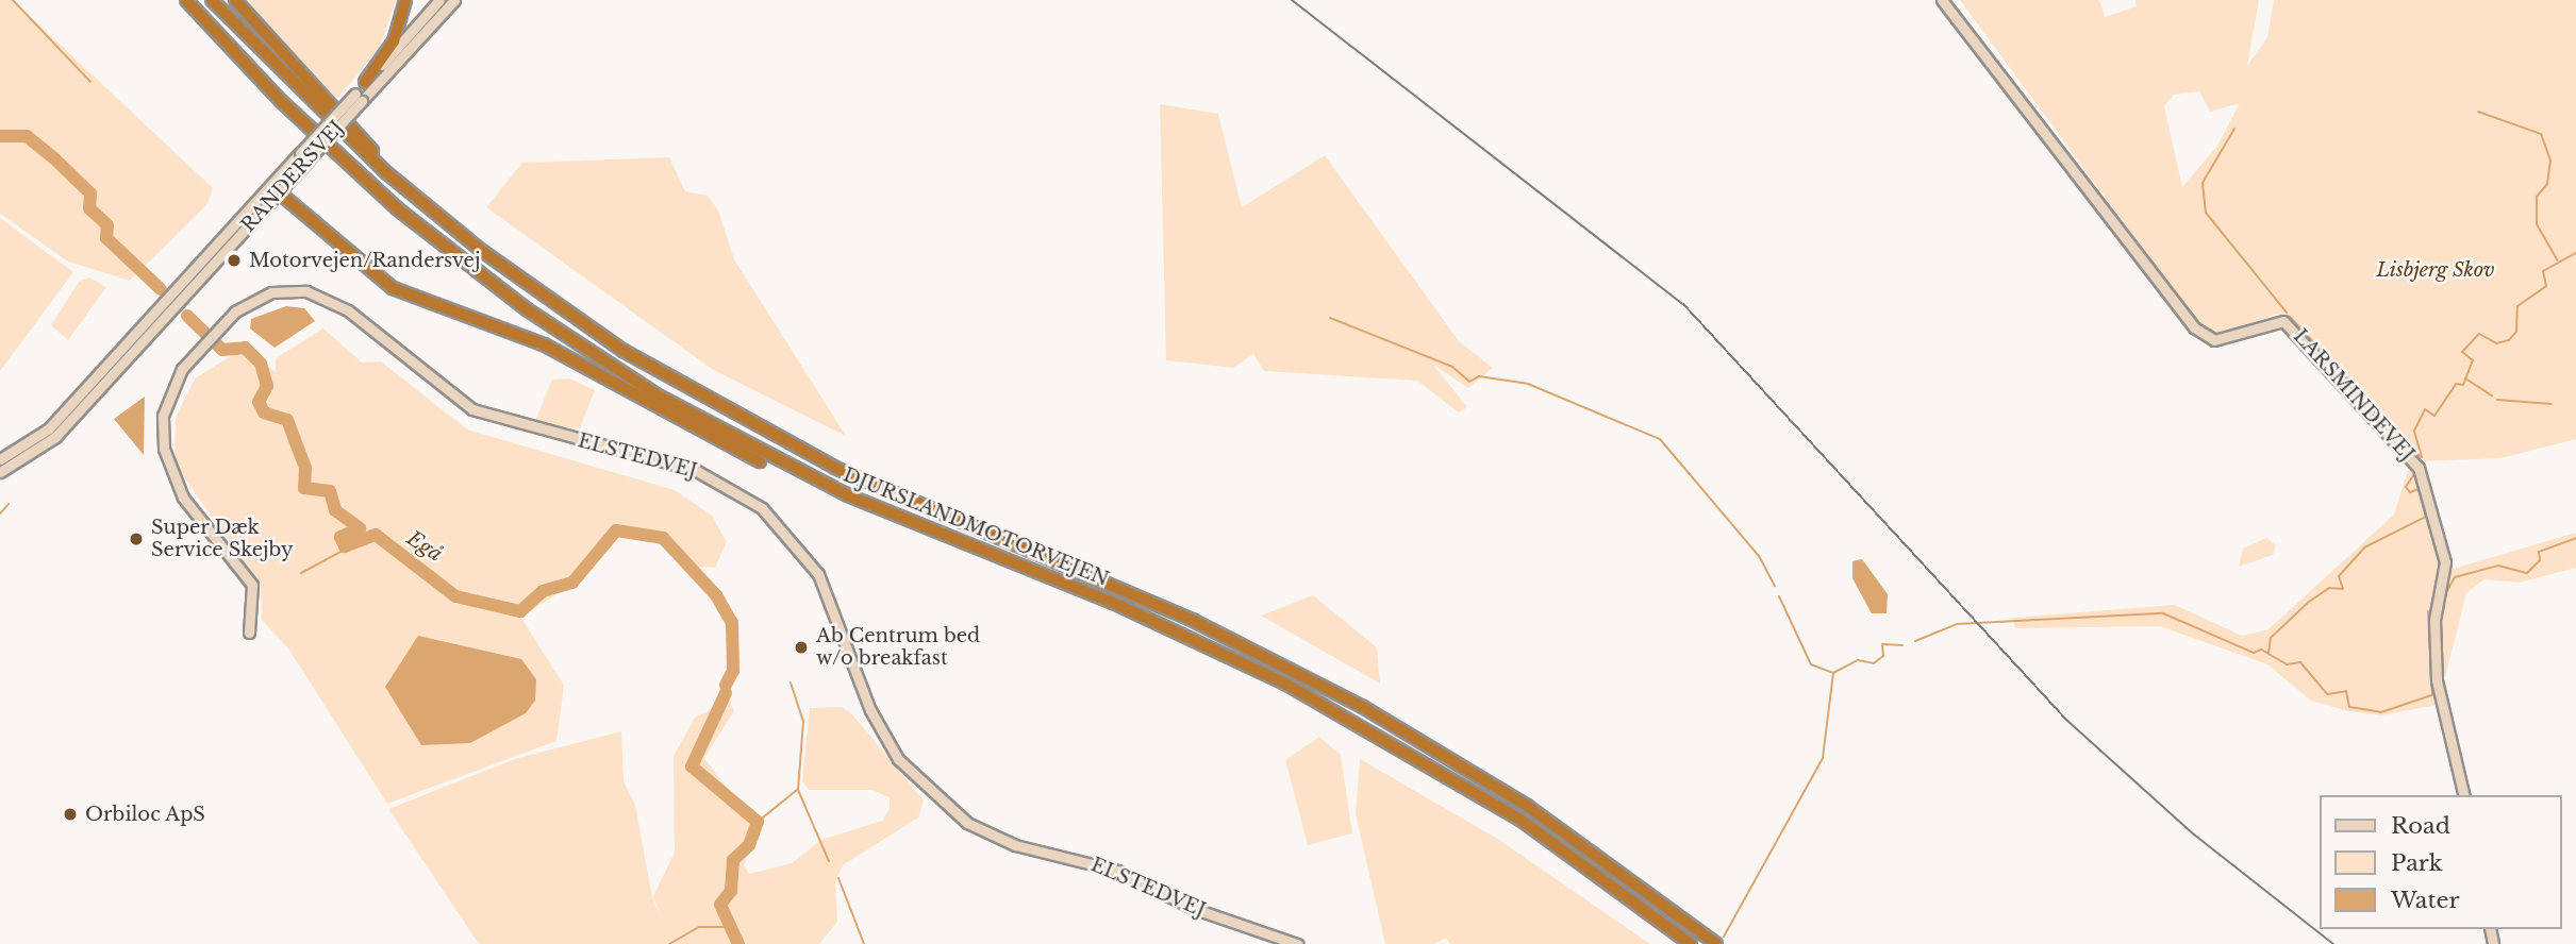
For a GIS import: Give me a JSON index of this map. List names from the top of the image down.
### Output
{
  "streets": {
    "highway": ["DJURSLANDMOTORVEJEN"],
    "street": ["RANDERSVEJ", "LARSMINDEVEJ", "ELSTEDVEJ"]
  },
  "water": ["Egå"],
  "parks": ["Lisbjerg Skov"],
  "places": [
    "Motorvejen/Randersvej",
    "Super Dæk Service Skejby",
    "Ab Centrum bed w/o breakfast",
    "Orbiloc ApS"
  ],
  "legend": ["Road", "Park", "Water"]
}
